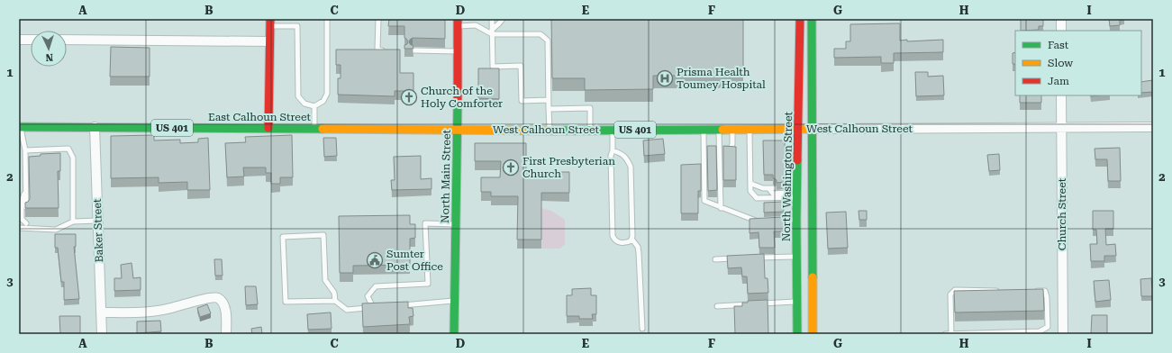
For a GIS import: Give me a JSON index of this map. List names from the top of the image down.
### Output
{
  "streets": {
    "main road": [
      "East Calhoun Street",
      "US 401",
      "West Calhoun Street",
      "North Main Street",
      "North Washington Street"
    ],
    "street": ["Church Street", "Baker Street"]
  },
  "crossings": [
    ["East Calhoun Street", "West Calhoun Street"],
    ["East Calhoun Street", "North Main Street"],
    ["East Calhoun Street", "Baker Street"],
    ["West Calhoun Street", "North Main Street"],
    ["West Calhoun Street", "North Washington Street"],
    ["West Calhoun Street", "Church Street"]
  ],
  "places": {
    "hospital": ["Prisma Health Toumey Hospital"],
    "church": ["Church of the Holy Comforter", "First Presbyterian Church"],
    "public building": ["Sumter Post Office"]
  },
  "legend": ["Fast", "Slow", "Jam"],
  "north": "bottom",
  "grid": {
    "columns": [
      "A",
      "B",
      "C",
      "D",
      "E",
      "F",
      "G",
      "H",
      "I"
    ],
    "rows": ["1", "2", "3"]
  }
}
